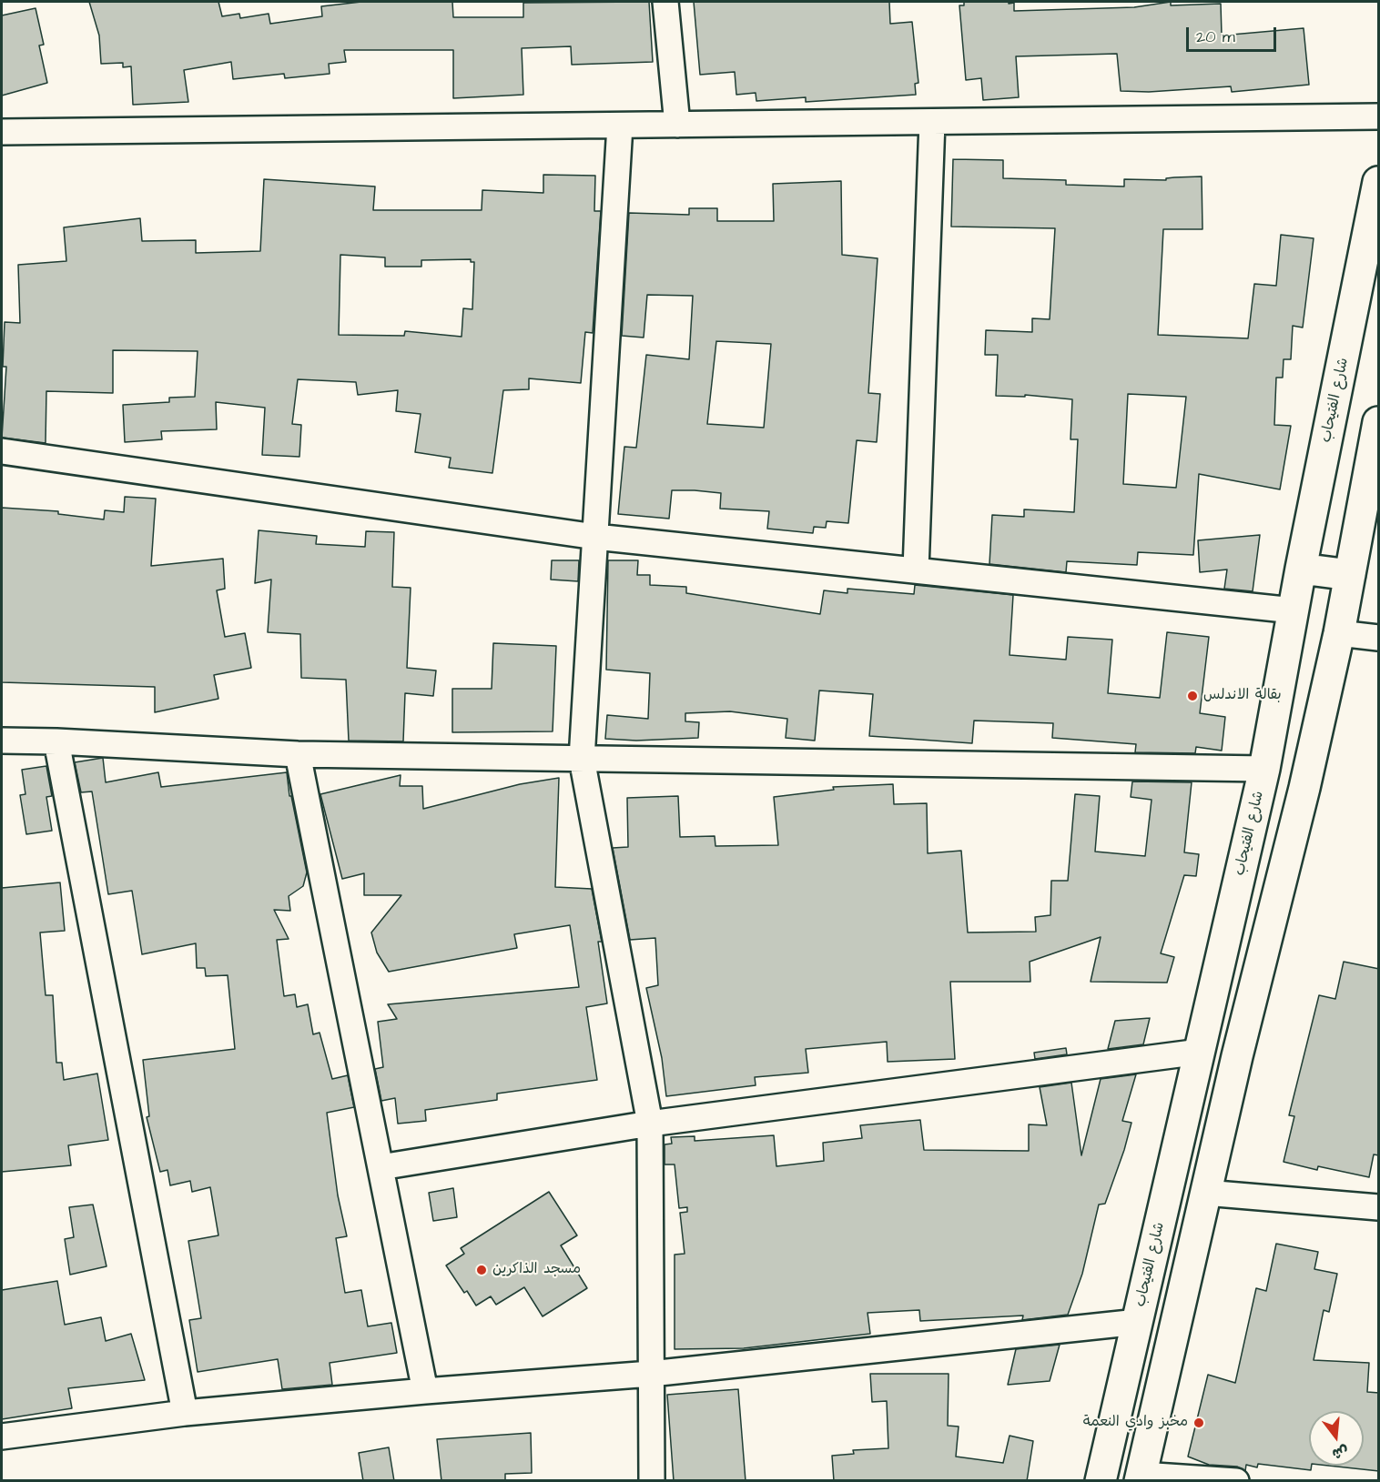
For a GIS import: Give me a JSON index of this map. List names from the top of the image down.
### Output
{
  "streets": {
    "main road": ["شارع الفتيحاب"]
  },
  "places": ["بقالة الاندلس", "مسجد الذاكرين", "مخبز وادي النعمة"],
  "scale_bar": "20 m",
  "north": "bottom"
}
